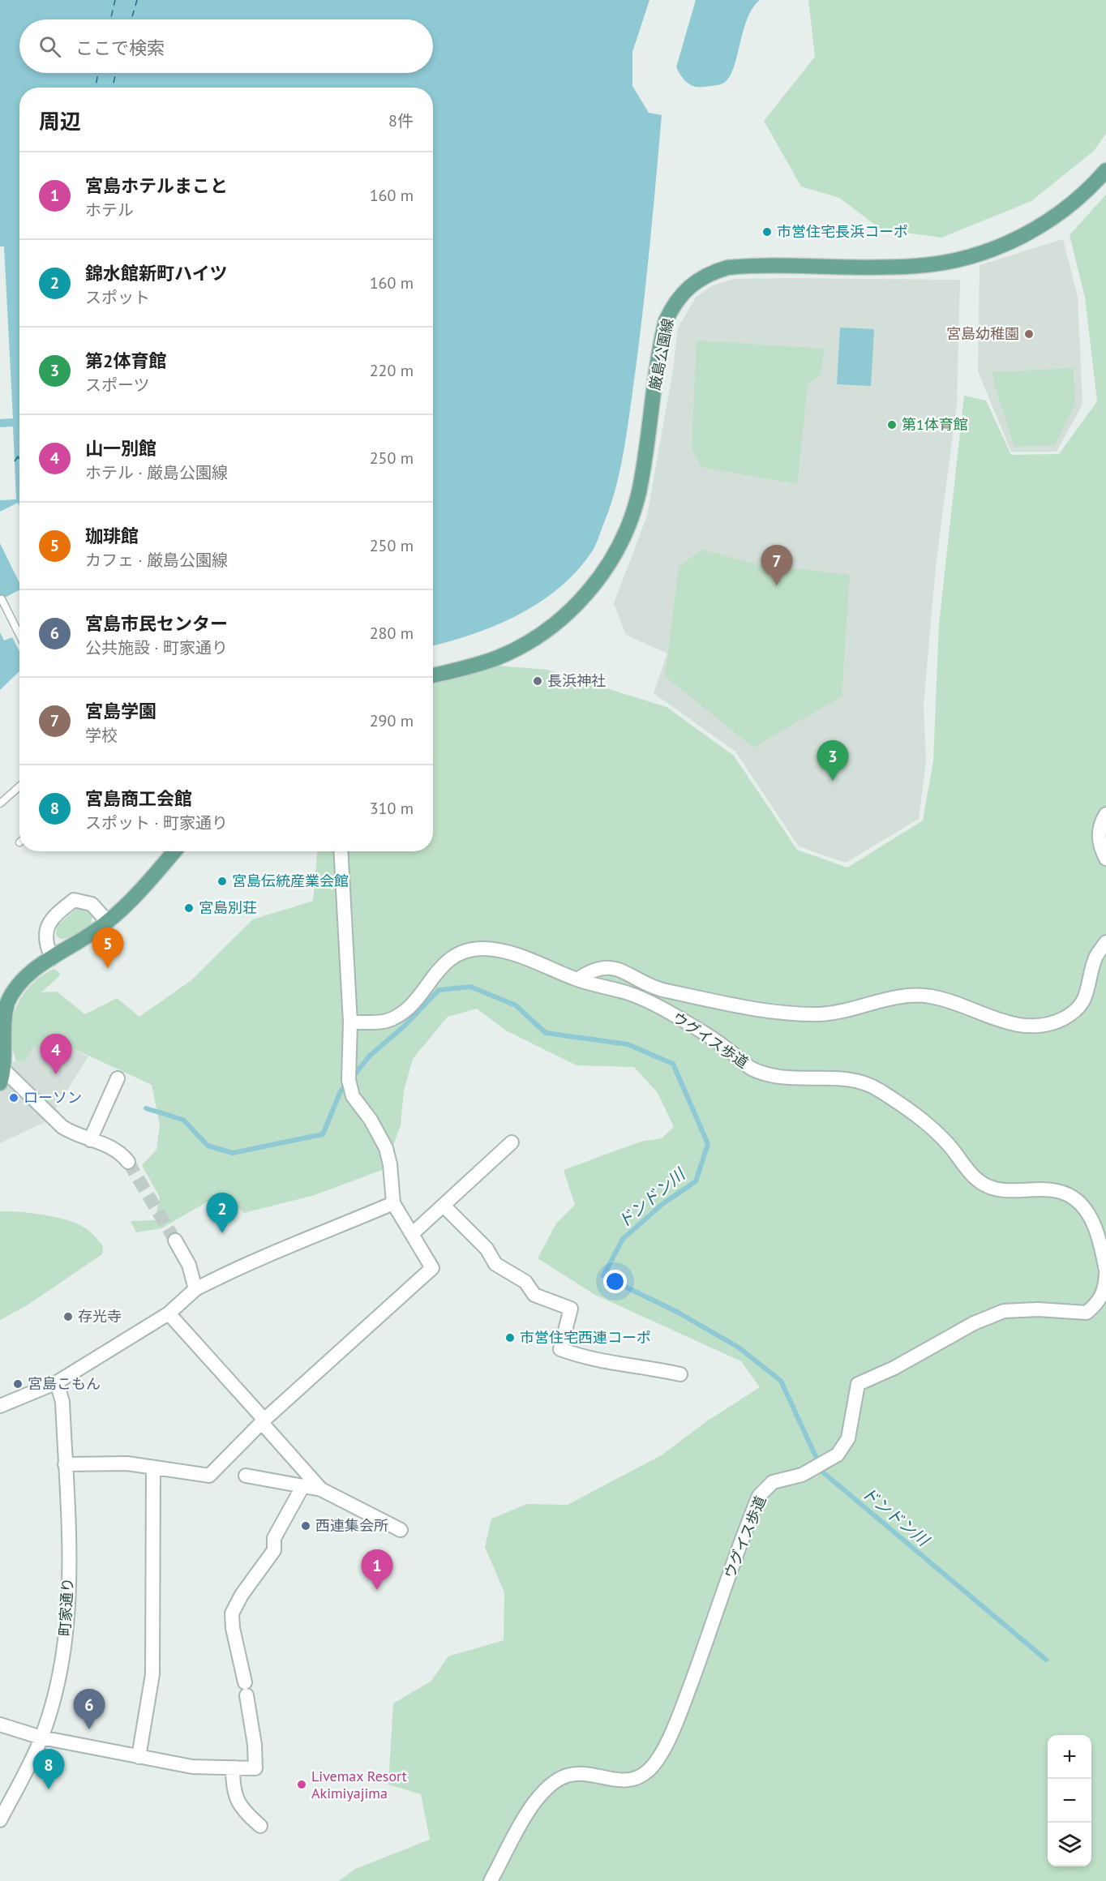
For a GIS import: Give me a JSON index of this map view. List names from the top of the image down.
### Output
{
  "streets": {
    "main road": ["厳島公園線"],
    "street": ["ウグイス歩道", "町家通り"]
  },
  "water": ["ドンドン川"],
  "places": [
    "市営住宅長浜コーポ",
    "宮島幼稚園",
    "第1体育館",
    "長浜神社",
    "宮島伝統産業会館",
    "宮島別荘",
    "ローソン",
    "存光寺",
    "市営住宅西連コーポ",
    "宮島こもん",
    "西連集会所",
    "Livemax Resort Akimiyajima"
  ],
  "page": {
    "search": "ここで検索",
    "heading": ["周辺", "8件"],
    "list": [
      {
        "mark": "1",
        "name": "宮島ホテルまこと",
        "note": "ホテル",
        "value": "160 m"
      },
      {
        "mark": "2",
        "name": "錦水館新町ハイツ",
        "note": "スポット",
        "value": "160 m"
      },
      {
        "mark": "3",
        "name": "第2体育館",
        "note": "スポーツ",
        "value": "220 m"
      },
      {
        "mark": "4",
        "name": "山一別館",
        "note": "ホテル · 厳島公園線",
        "value": "250 m"
      },
      {
        "mark": "5",
        "name": "珈琲館",
        "note": "カフェ · 厳島公園線",
        "value": "250 m"
      },
      {
        "mark": "6",
        "name": "宮島市民センター",
        "note": "公共施設 · 町家通り",
        "value": "280 m"
      },
      {
        "mark": "7",
        "name": "宮島学園",
        "note": "学校",
        "value": "290 m"
      },
      {
        "mark": "8",
        "name": "宮島商工会館",
        "note": "スポット · 町家通り",
        "value": "310 m"
      }
    ],
    "pins": [
      "7",
      "3",
      "5",
      "4",
      "2",
      "1",
      "6",
      "8"
    ],
    "map_buttons": ["+", "−"]
  }
}
